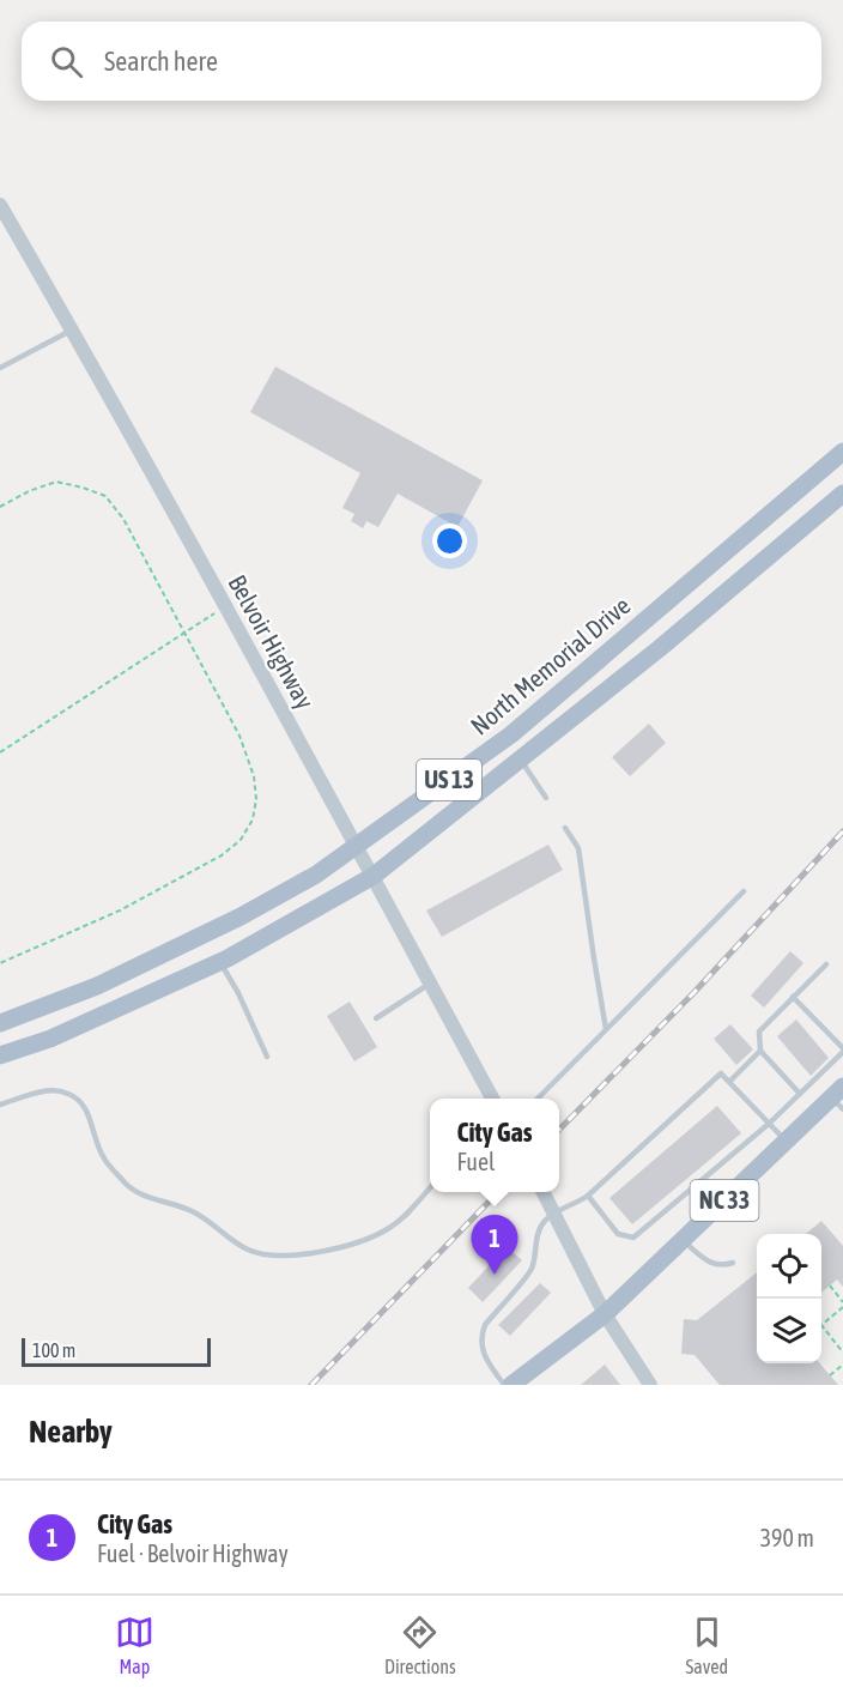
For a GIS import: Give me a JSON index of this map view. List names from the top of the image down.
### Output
{
  "streets": {
    "main road": ["North Memorial Drive", "US 13", "NC 33"],
    "street": ["Belvoir Highway"]
  },
  "crossings": [
    ["Belvoir Highway", "North Memorial Drive"]
  ],
  "scale_bar": "100 m",
  "page": {
    "search": "Search here",
    "popup": ["City Gas", "Fuel"],
    "pins": "1",
    "scale": "100 m",
    "heading": "Nearby",
    "list": [
      {
        "mark": "1",
        "name": "City Gas",
        "note": "Fuel · Belvoir Highway",
        "value": "390 m"
      }
    ],
    "nav": ["Map", "Directions", "Saved"]
  }
}
